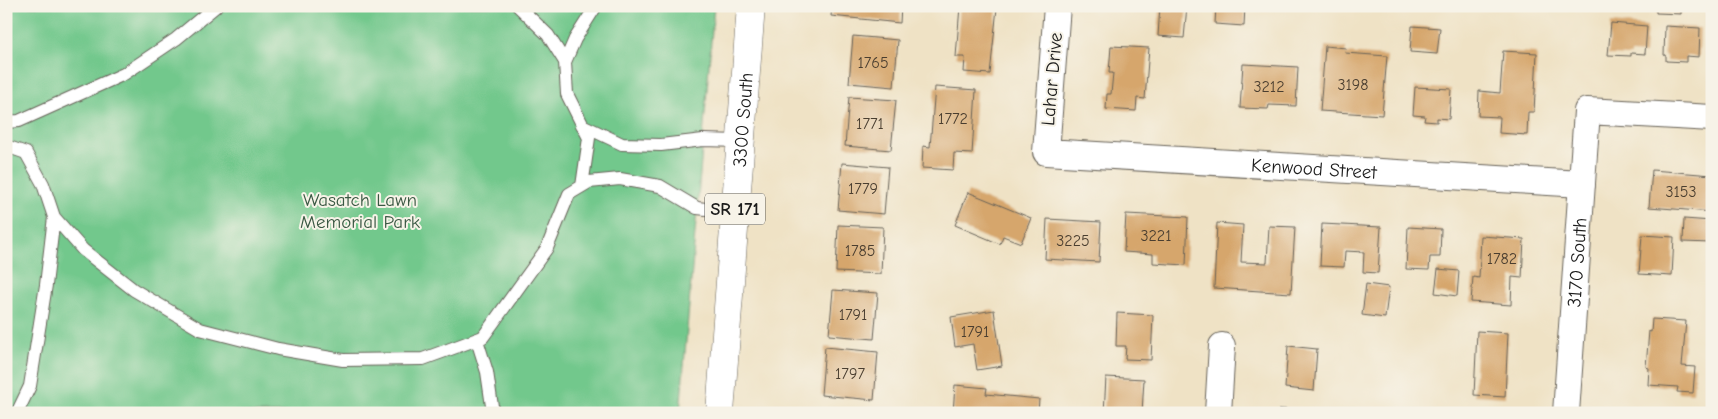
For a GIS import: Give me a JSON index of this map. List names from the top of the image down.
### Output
{
  "streets": {
    "main road": ["3300 South", "SR 171"],
    "street": ["Lahar Drive", "Kenwood Street", "3170 South"]
  },
  "crossings": [
    ["Lahar Drive", "Kenwood Street"],
    ["Kenwood Street", "3170 South"]
  ],
  "parks": ["Wasatch Lawn Memorial Park"],
  "house_numbers": [
    "1765",
    "3198",
    "3212",
    "1772",
    "1771",
    "1779",
    "3153",
    "3221",
    "3225",
    "1785",
    "1782",
    "1791",
    "1791",
    "1797"
  ]
}
